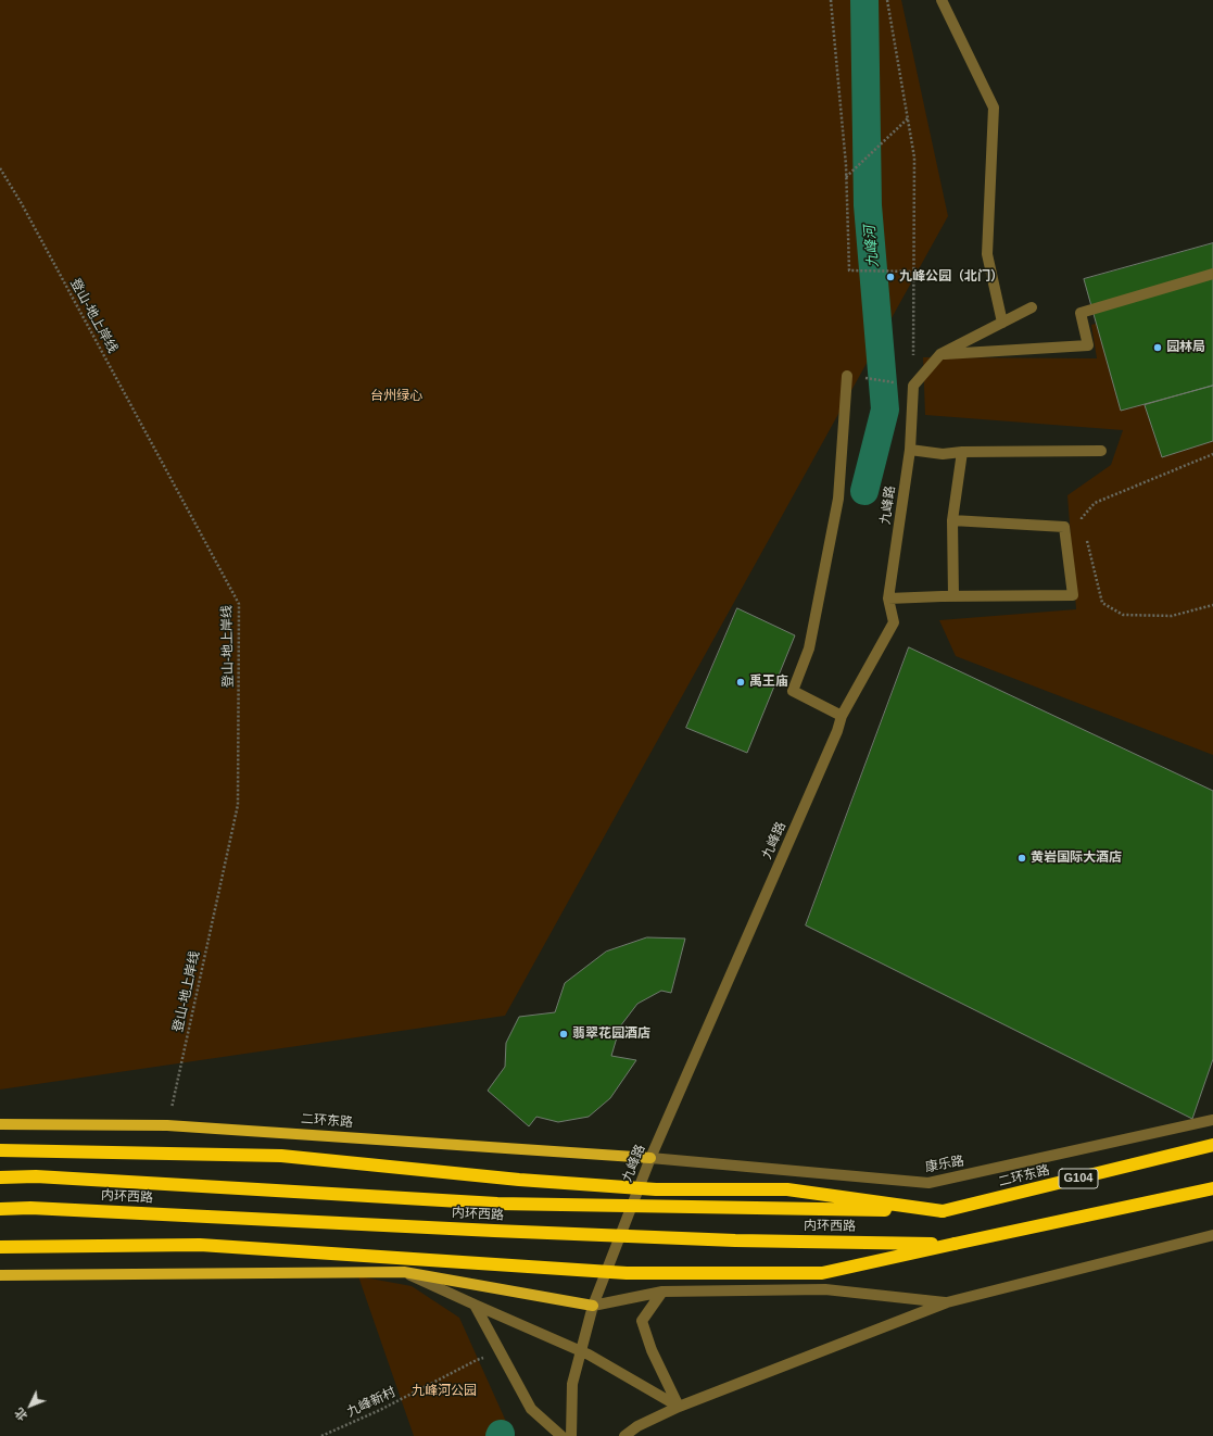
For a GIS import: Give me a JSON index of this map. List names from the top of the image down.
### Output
{
  "streets": {
    "highway": ["二环东路", "G104", "内环西路"],
    "street": ["九峰路", "康乐路"],
    "path": ["登山-地上岸线", "九峰新村"]
  },
  "crossings": [
    ["登山-地上岸线", "二环东路"],
    ["九峰路", "二环东路"],
    ["九峰路", "康乐路"],
    ["二环东路", "康乐路"],
    ["二环东路", "内环西路"]
  ],
  "water": ["九峰河"],
  "parks": ["台州绿心", "九峰河公园"],
  "places": [
    "九峰公园（北门）",
    "园林局",
    "禹王庙",
    "黄岩国际大酒店",
    "翡翠花园酒店"
  ],
  "north": "bottom left"
}
